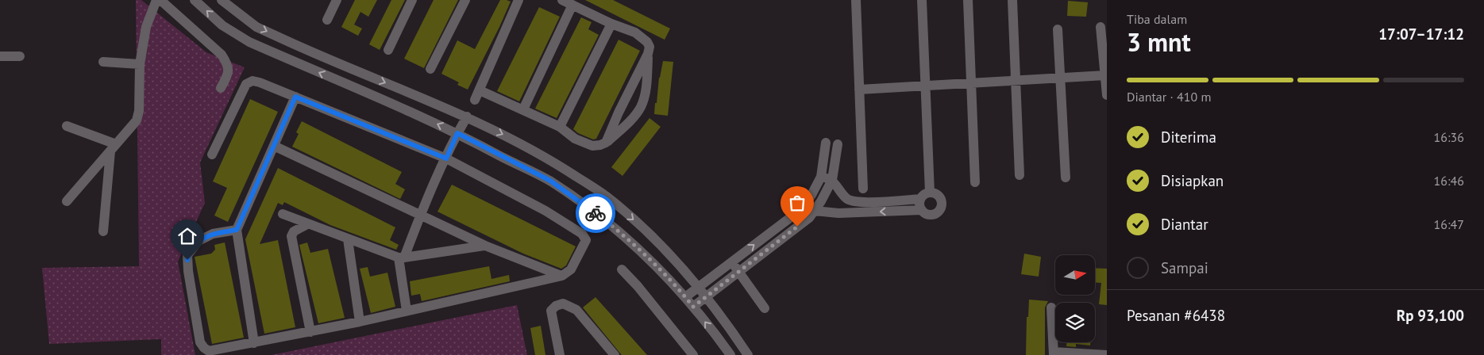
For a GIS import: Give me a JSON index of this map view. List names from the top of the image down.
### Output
{
  "north": "right",
  "page": {
    "heading": ["3 mnt", "Tiba dalam", "17:07–17:12"],
    "panel": ["Pesanan #6438", "Rp 93,100"],
    "bar": "Diantar · 410 m",
    "list": [
      ["Diterima", "16:36"],
      ["Disiapkan", "16:46"],
      ["Diantar", "16:47"],
      "Sampai"
    ]
  }
}
